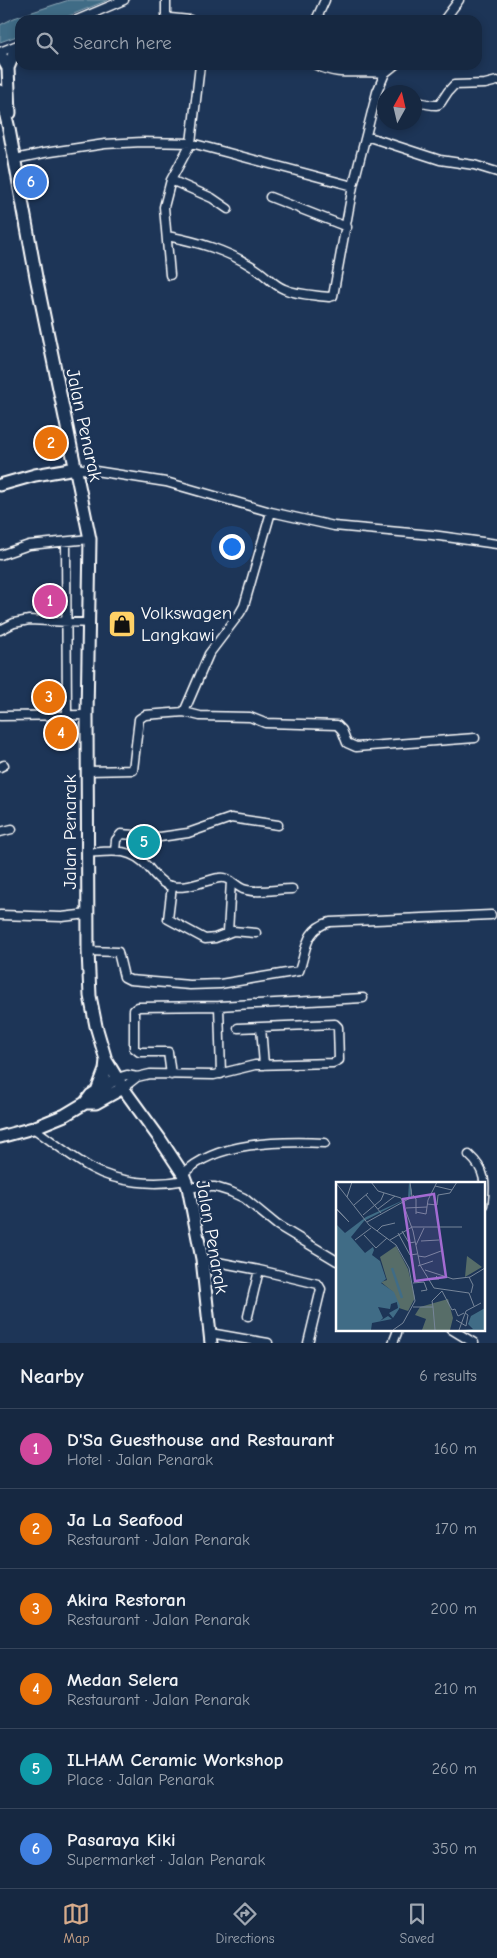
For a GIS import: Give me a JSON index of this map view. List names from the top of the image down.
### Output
{
  "streets": {
    "main road": ["Jalan Penarak"]
  },
  "places": {
    "shop": ["Volkswagen Langkawi"]
  },
  "north": "top",
  "page": {
    "search": "Search here",
    "pins": [
      "6",
      "2",
      "1",
      "3",
      "4",
      "5"
    ],
    "heading": ["Nearby", "6 results"],
    "list": [
      {
        "mark": "1",
        "name": "D'Sa Guesthouse and Restaurant",
        "note": "Hotel · Jalan Penarak",
        "value": "160 m"
      },
      {
        "mark": "2",
        "name": "Ja La Seafood",
        "note": "Restaurant · Jalan Penarak",
        "value": "170 m"
      },
      {
        "mark": "3",
        "name": "Akira Restoran",
        "note": "Restaurant · Jalan Penarak",
        "value": "200 m"
      },
      {
        "mark": "4",
        "name": "Medan Selera",
        "note": "Restaurant · Jalan Penarak",
        "value": "210 m"
      },
      {
        "mark": "5",
        "name": "ILHAM Ceramic Workshop",
        "note": "Place · Jalan Penarak",
        "value": "260 m"
      },
      {
        "mark": "6",
        "name": "Pasaraya Kiki",
        "note": "Supermarket · Jalan Penarak",
        "value": "350 m"
      }
    ],
    "nav": ["Map", "Directions", "Saved"]
  }
}
